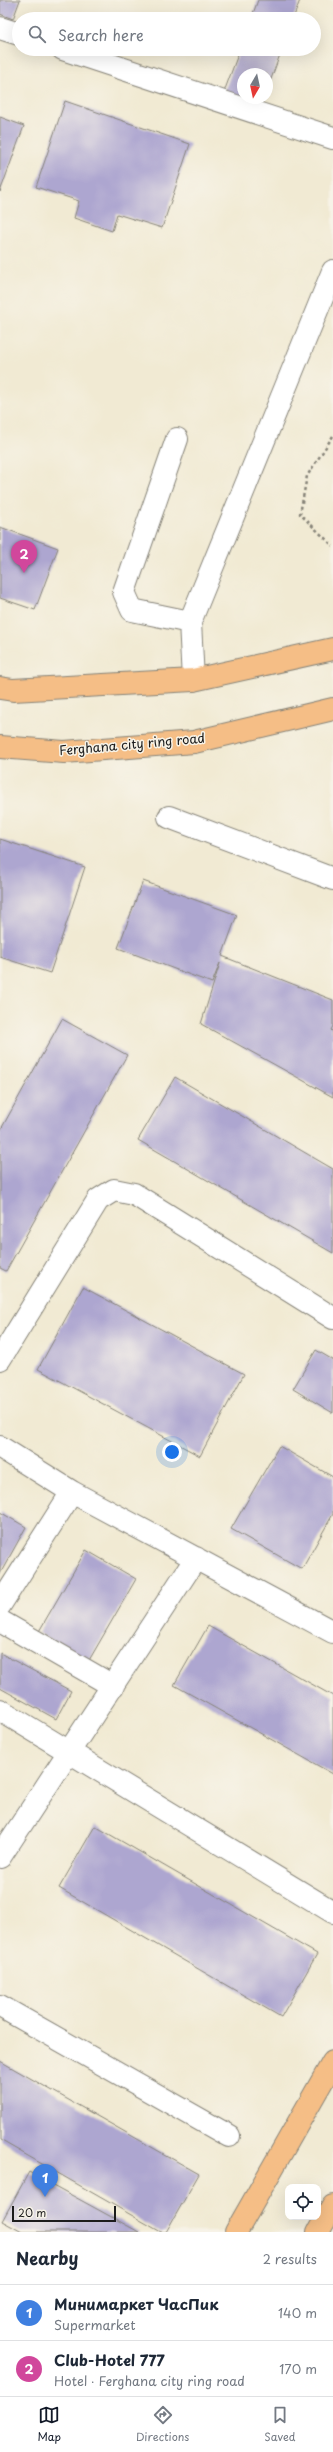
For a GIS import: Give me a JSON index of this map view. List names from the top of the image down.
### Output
{
  "streets": {
    "main road": ["Ferghana city ring road"]
  },
  "scale_bar": "20 m",
  "north": "bottom",
  "page": {
    "search": "Search here",
    "pins": ["2", "1"],
    "scale": "20 m",
    "heading": ["Nearby", "2 results"],
    "list": [
      {
        "mark": "1",
        "name": "Минимаркет ЧасПик",
        "note": "Supermarket",
        "value": "140 m"
      },
      {
        "mark": "2",
        "name": "Club-Hotel 777",
        "note": "Hotel · Ferghana city ring road",
        "value": "170 m"
      }
    ],
    "nav": ["Map", "Directions", "Saved"]
  }
}
